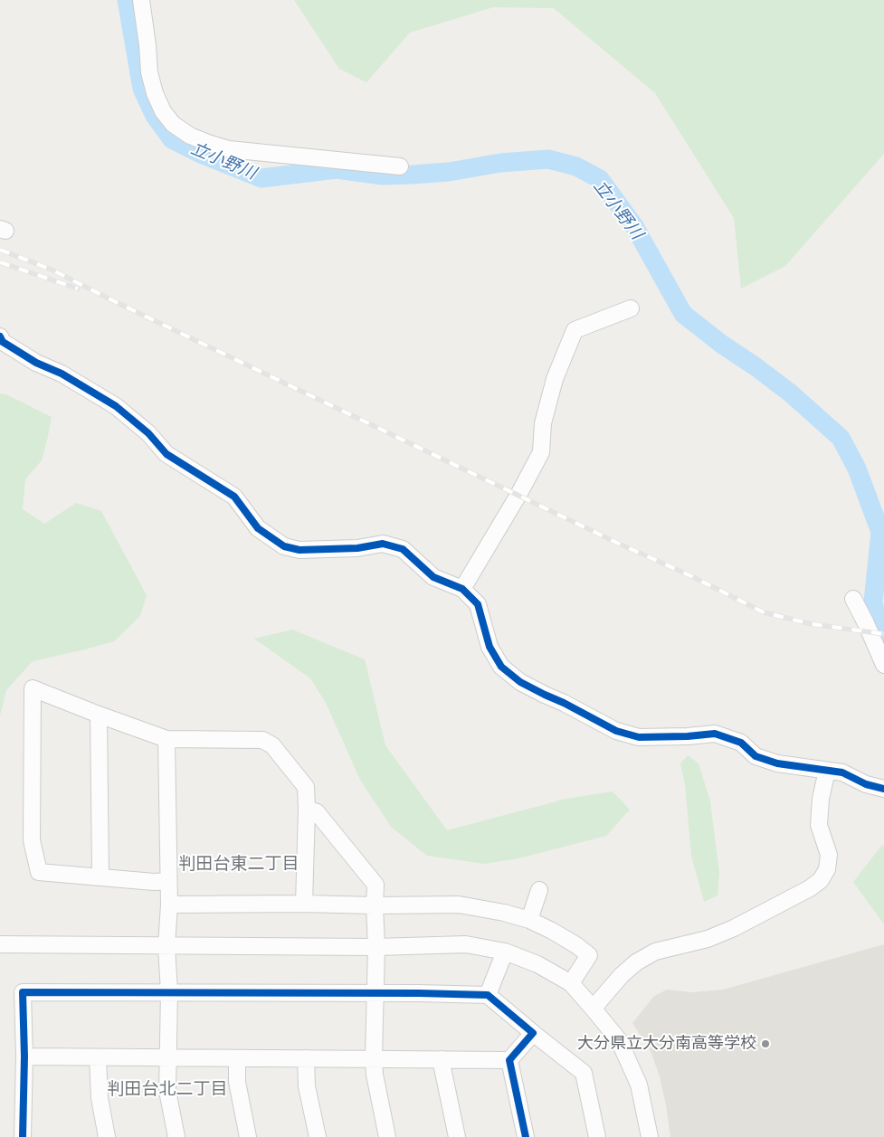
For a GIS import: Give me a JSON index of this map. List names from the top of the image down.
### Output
{
  "districts": ["判田台東二丁目", "判田台北二丁目"],
  "water": ["立小野川"],
  "places": ["大分県立大分南高等学校"]
}
